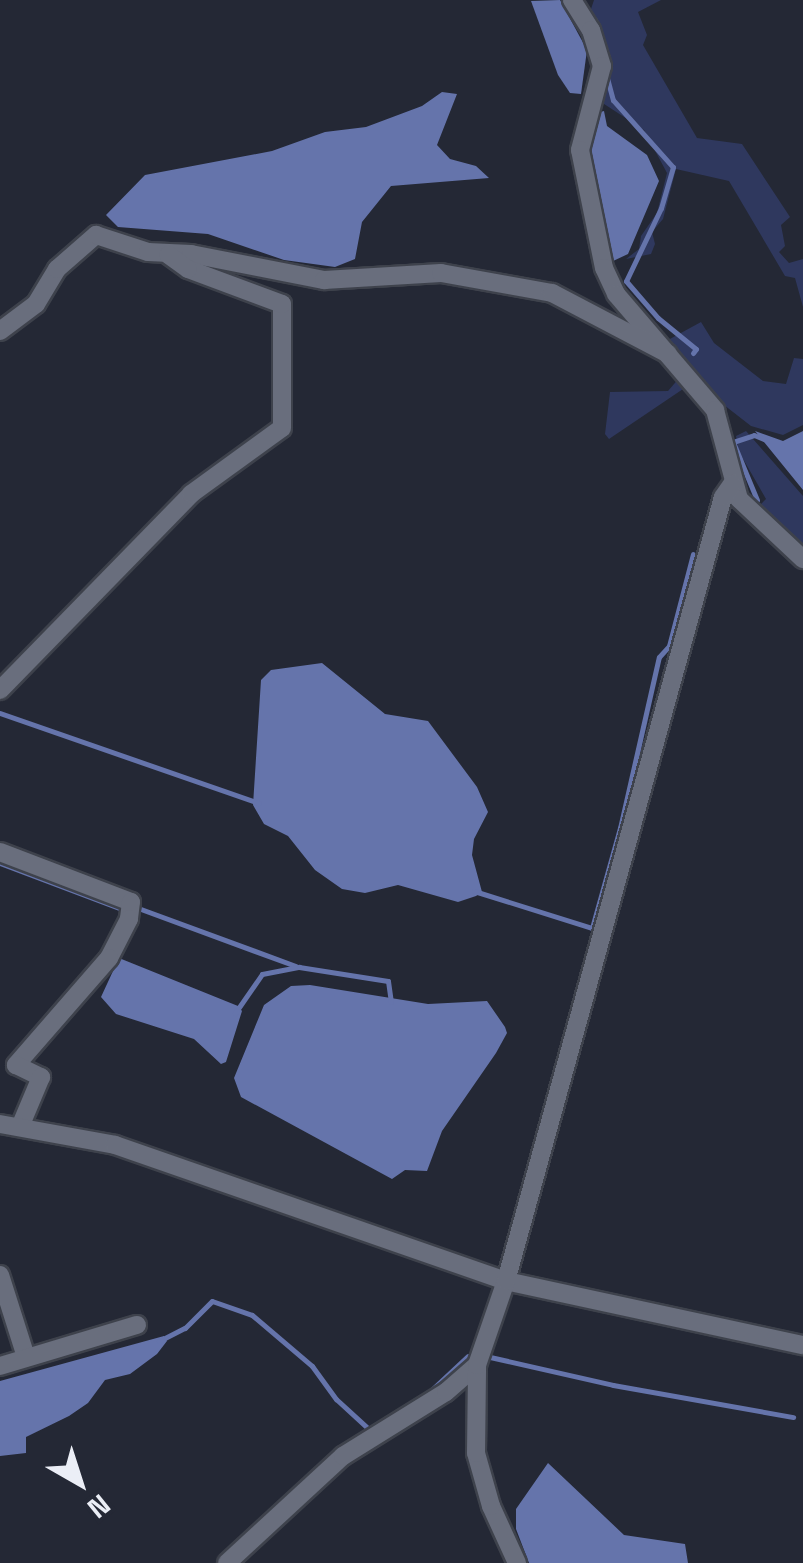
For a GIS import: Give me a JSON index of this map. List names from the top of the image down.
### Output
{
  "north": "bottom right"
}
